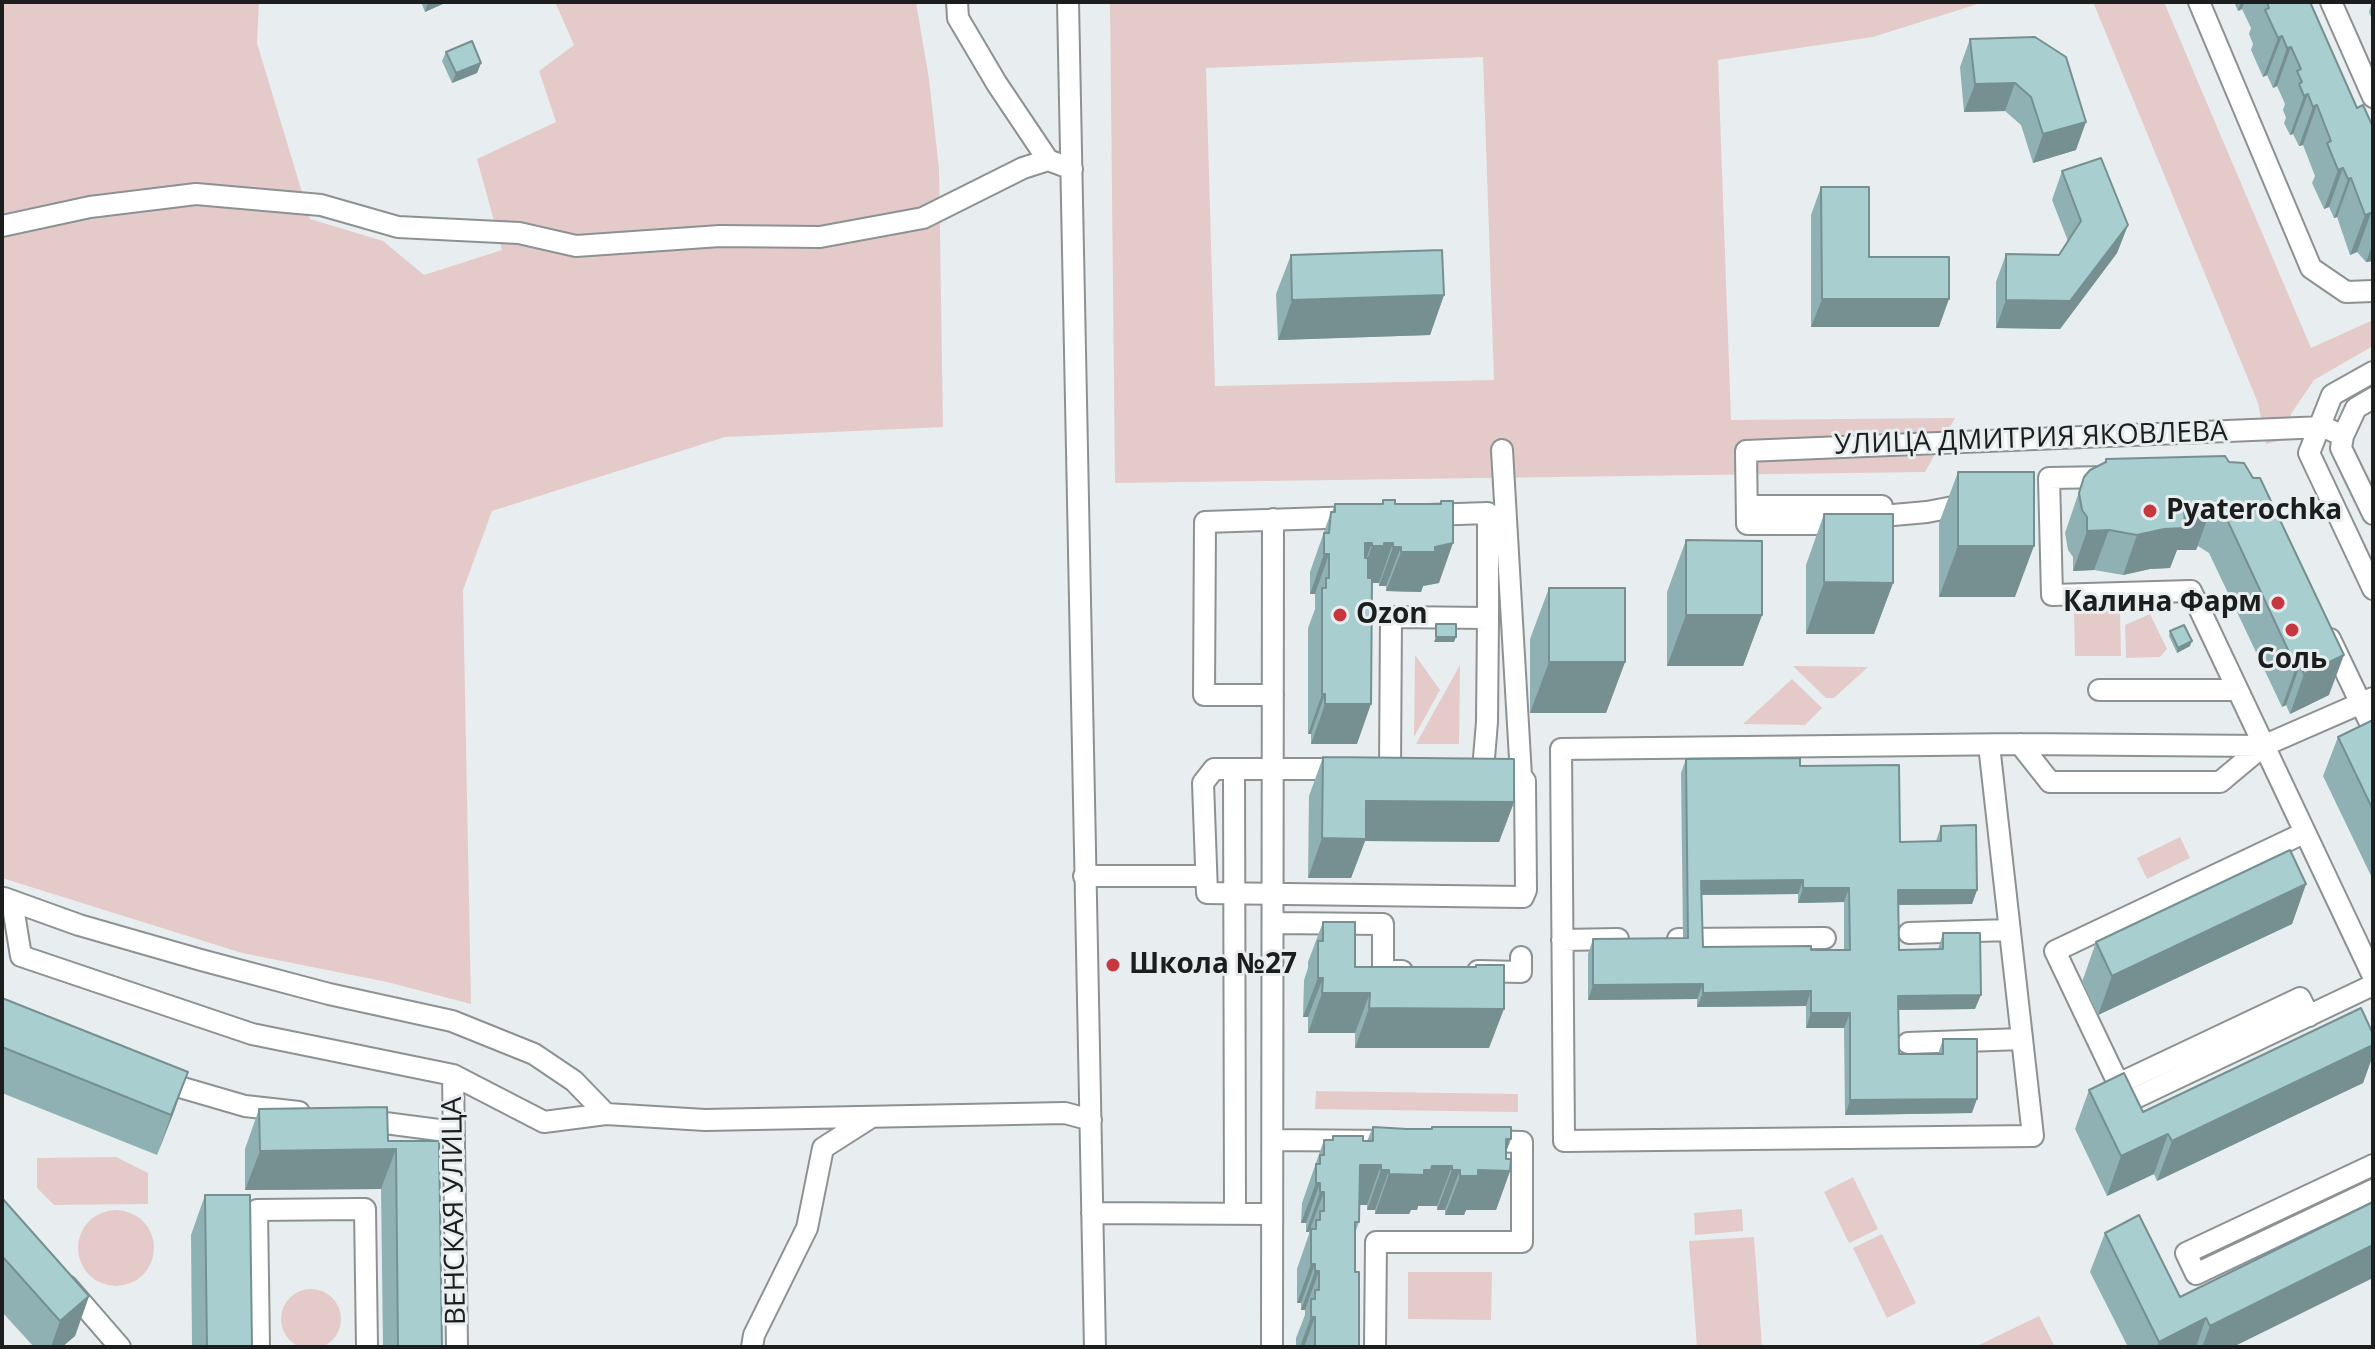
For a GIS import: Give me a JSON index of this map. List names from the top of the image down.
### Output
{
  "streets": {
    "street": ["УЛИЦА ДМИТРИЯ ЯКОВЛЕВА", "ВЕНСКАЯ УЛИЦА"]
  },
  "places": [
    "Pyaterochka",
    "Калина Фарм",
    "Ozon",
    "Соль",
    "Школа №27"
  ]
}
